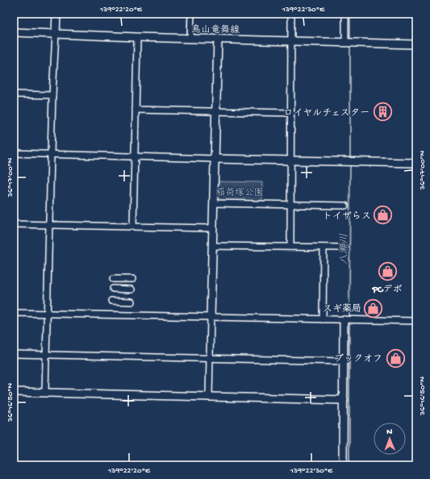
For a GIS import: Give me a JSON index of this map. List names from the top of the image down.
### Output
{
  "streets": {
    "street": ["鳥山竜舞線"]
  },
  "water": ["八瀬川"],
  "parks": ["稲荷塚公園"],
  "places": {
    "building": ["ロイヤルチェスター"],
    "shop": [
      "トイザらス",
      "PCデポ",
      "スギ薬局",
      "ブックオフ"
    ]
  },
  "north": "top",
  "coordinates": [
    "139°22'20\"E",
    "139°22'30\"E",
    "36°17'00\"N",
    "36°16'50\"N"
  ]
}
